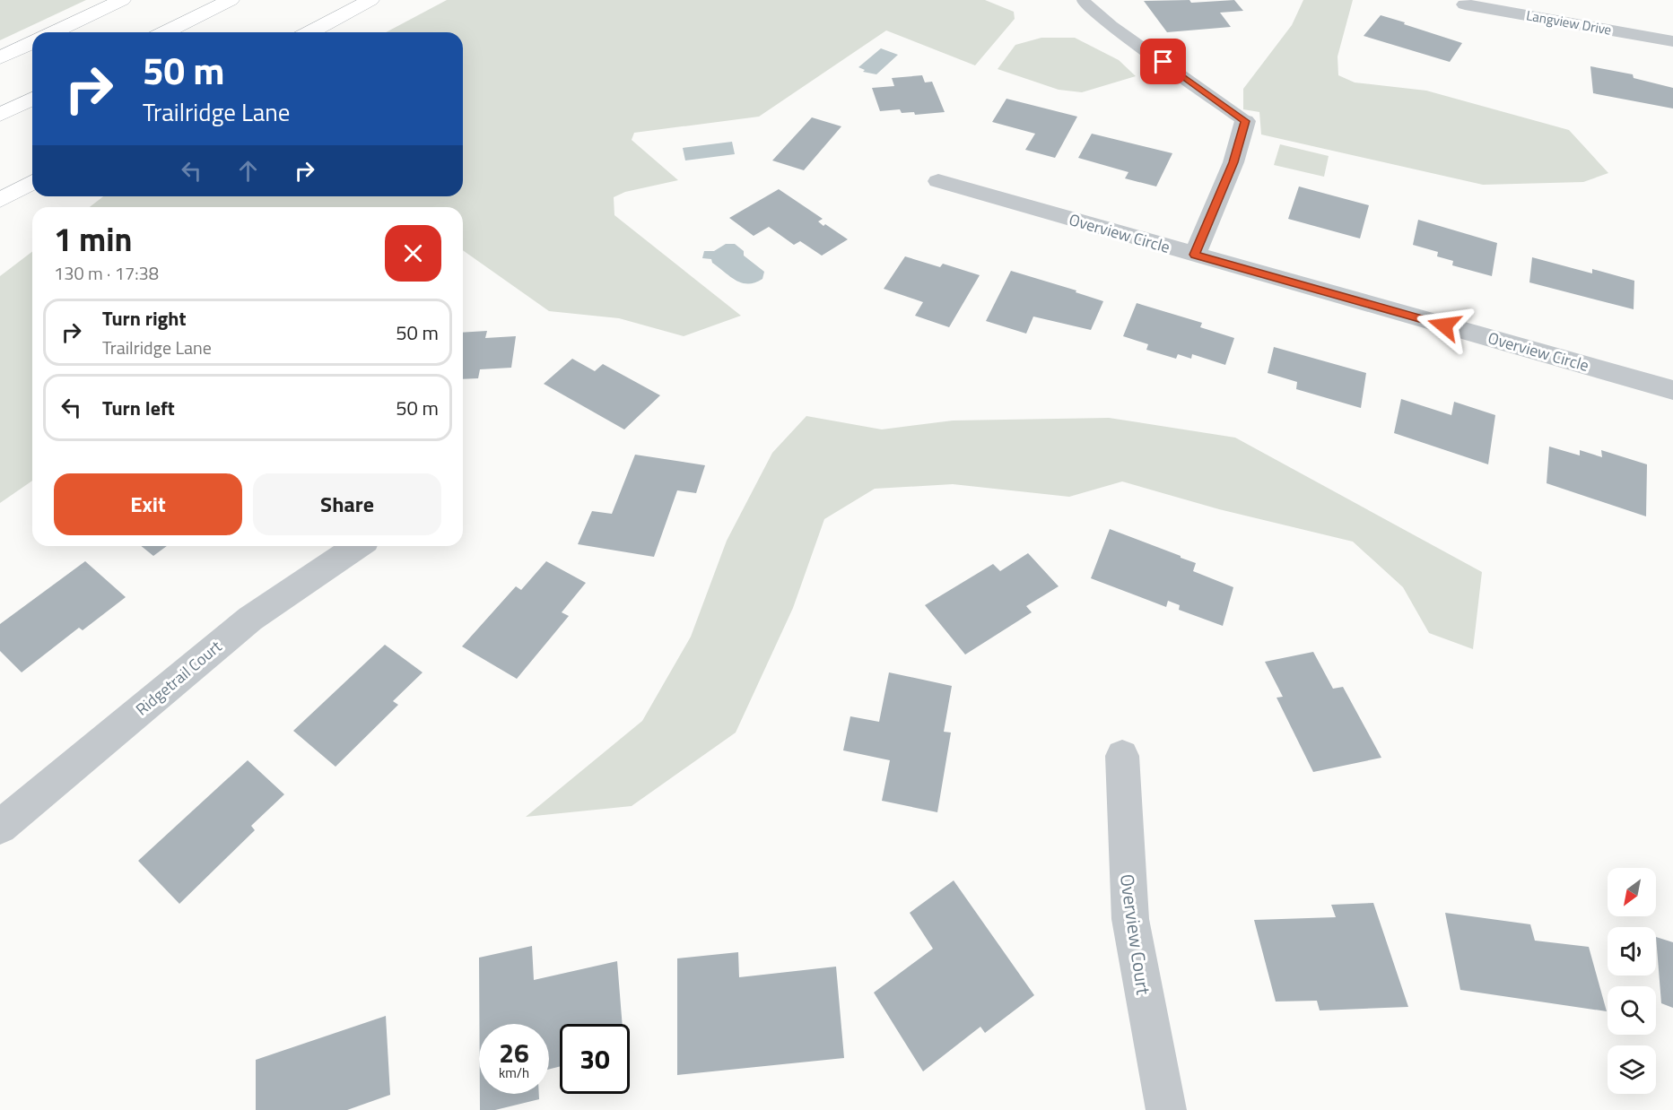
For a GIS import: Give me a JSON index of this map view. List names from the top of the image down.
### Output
{
  "streets": {
    "street": [
      "Langview Drive",
      "Overview Circle",
      "Ridgetrail Court",
      "Overview Court"
    ]
  },
  "north": "bottom left",
  "page": {
    "turn": ["50 m", "Trailridge Lane"],
    "heading": ["1 min", "130 m · 17:38"],
    "list": [
      {
        "name": "Turn right",
        "note": "Trailridge Lane",
        "value": "50 m"
      },
      {
        "name": "Turn left",
        "value": "50 m"
      }
    ],
    "buttons": ["Exit", "Share"],
    "speed": "26 km/h",
    "limit": "30"
  }
}
